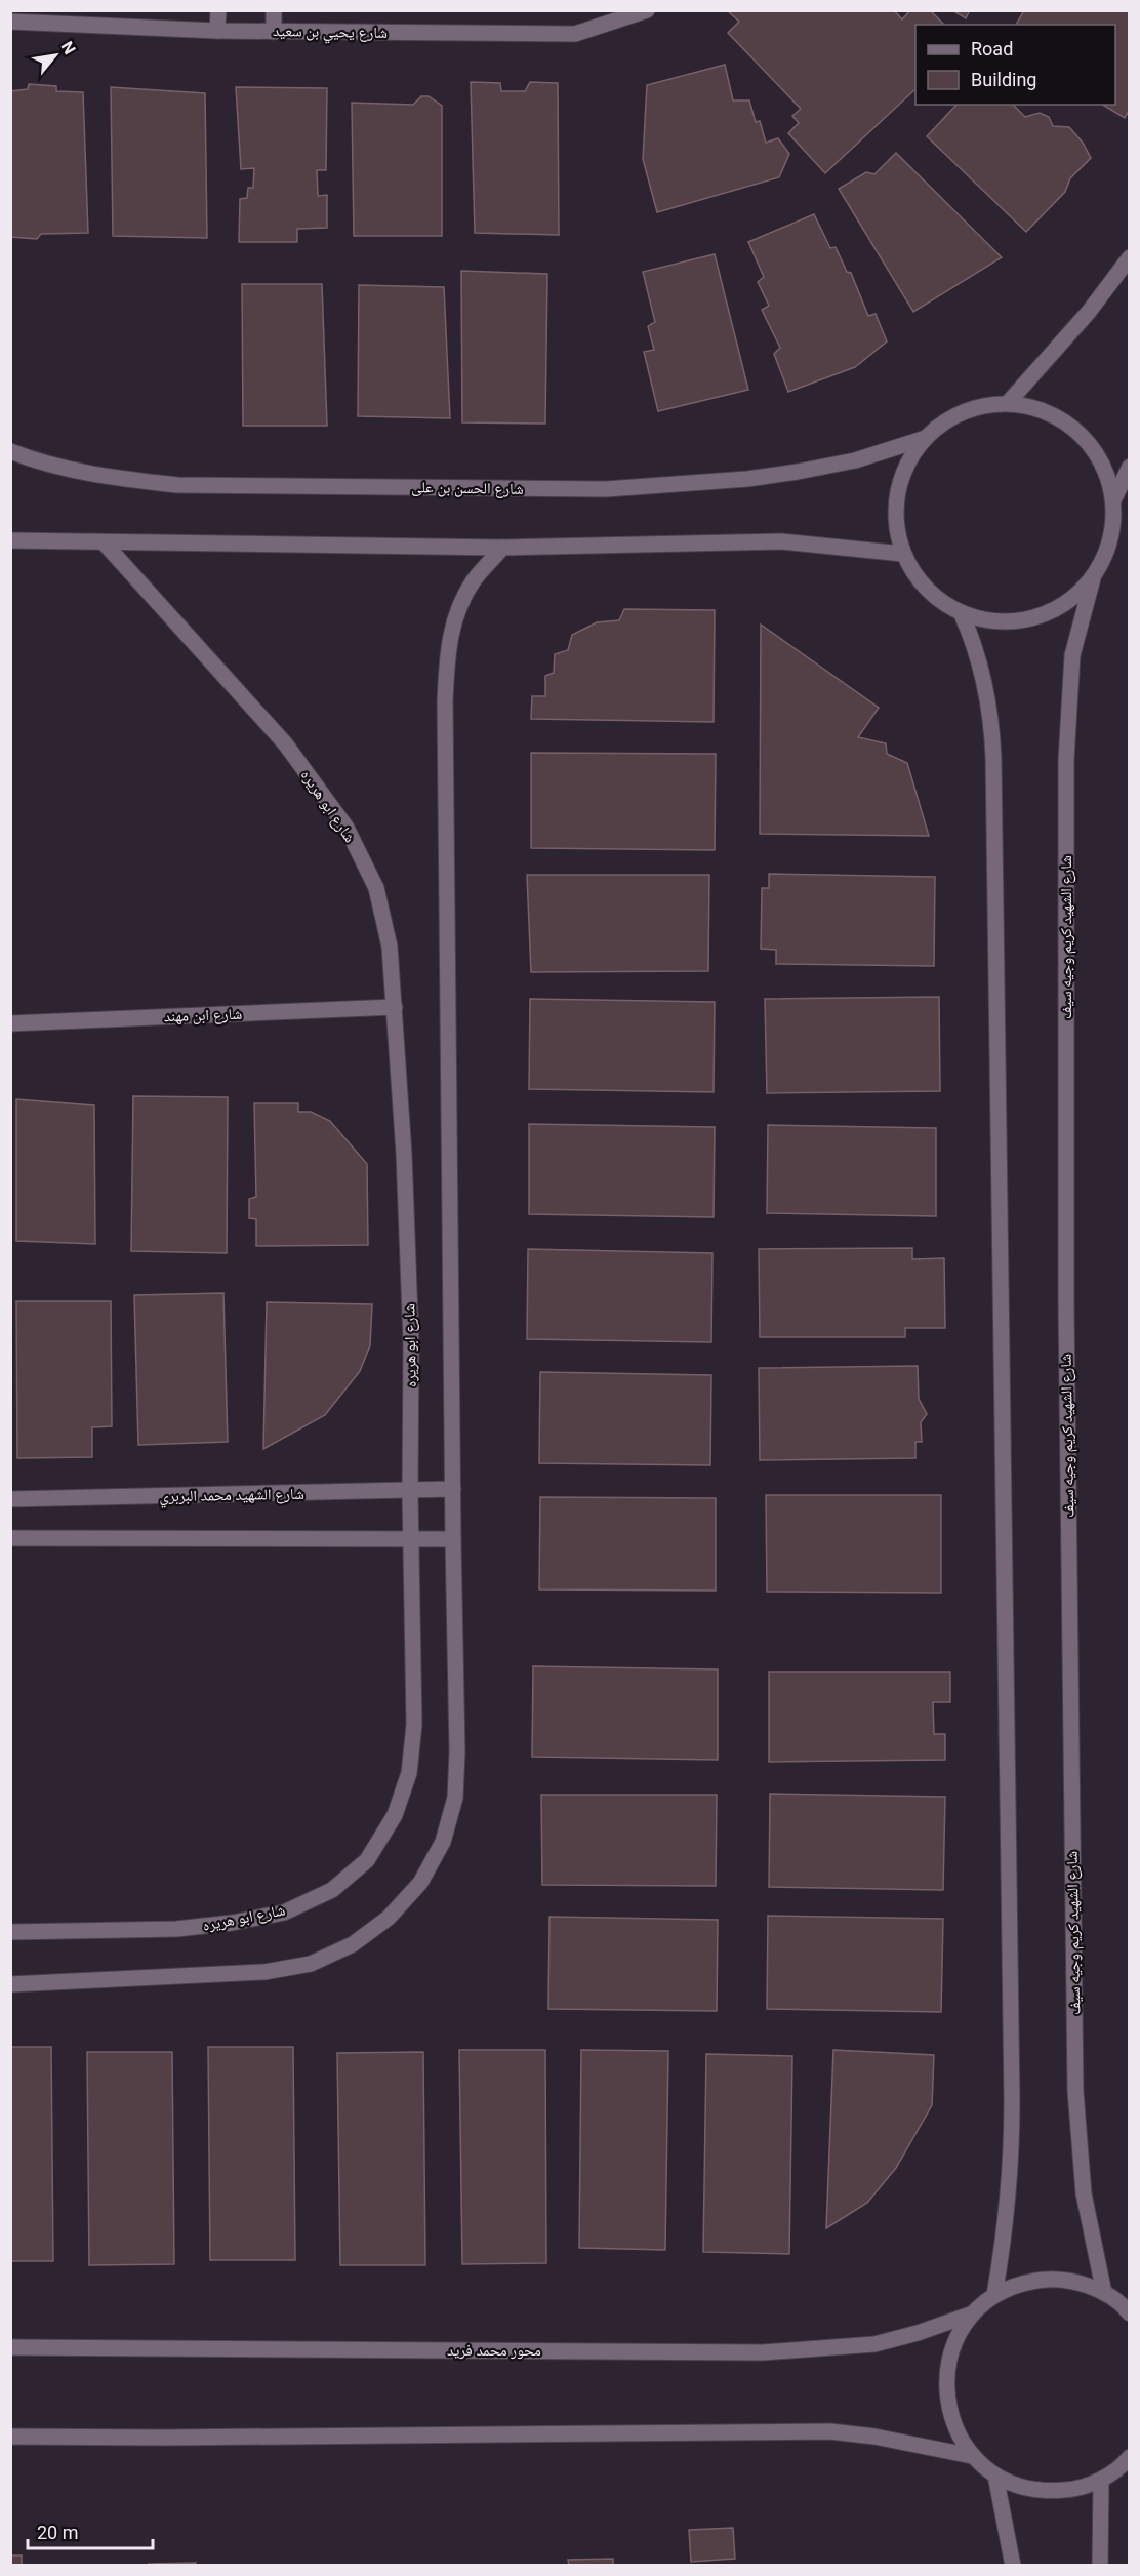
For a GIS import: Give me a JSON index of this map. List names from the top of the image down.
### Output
{
  "streets": {
    "street": [
      "شارع يحيي بن سعيد",
      "شارع الحسن بن على",
      "شارع ابو هريره",
      "شارع الشهيد كريم وجيه سيف",
      "شارع ابن مهند",
      "شارع الشهيد محمد البربري",
      "محور محمد فريد"
    ]
  },
  "crossings": [
    ["شارع الحسن بن على", "شارع الشهيد كريم وجيه سيف"],
    ["شارع ابو هريره", "شارع ابن مهند"],
    ["شارع ابو هريره", "شارع الشهيد محمد البربري"]
  ],
  "legend": ["Road", "Building"],
  "scale_bar": "20 m",
  "north": "top right"
}
